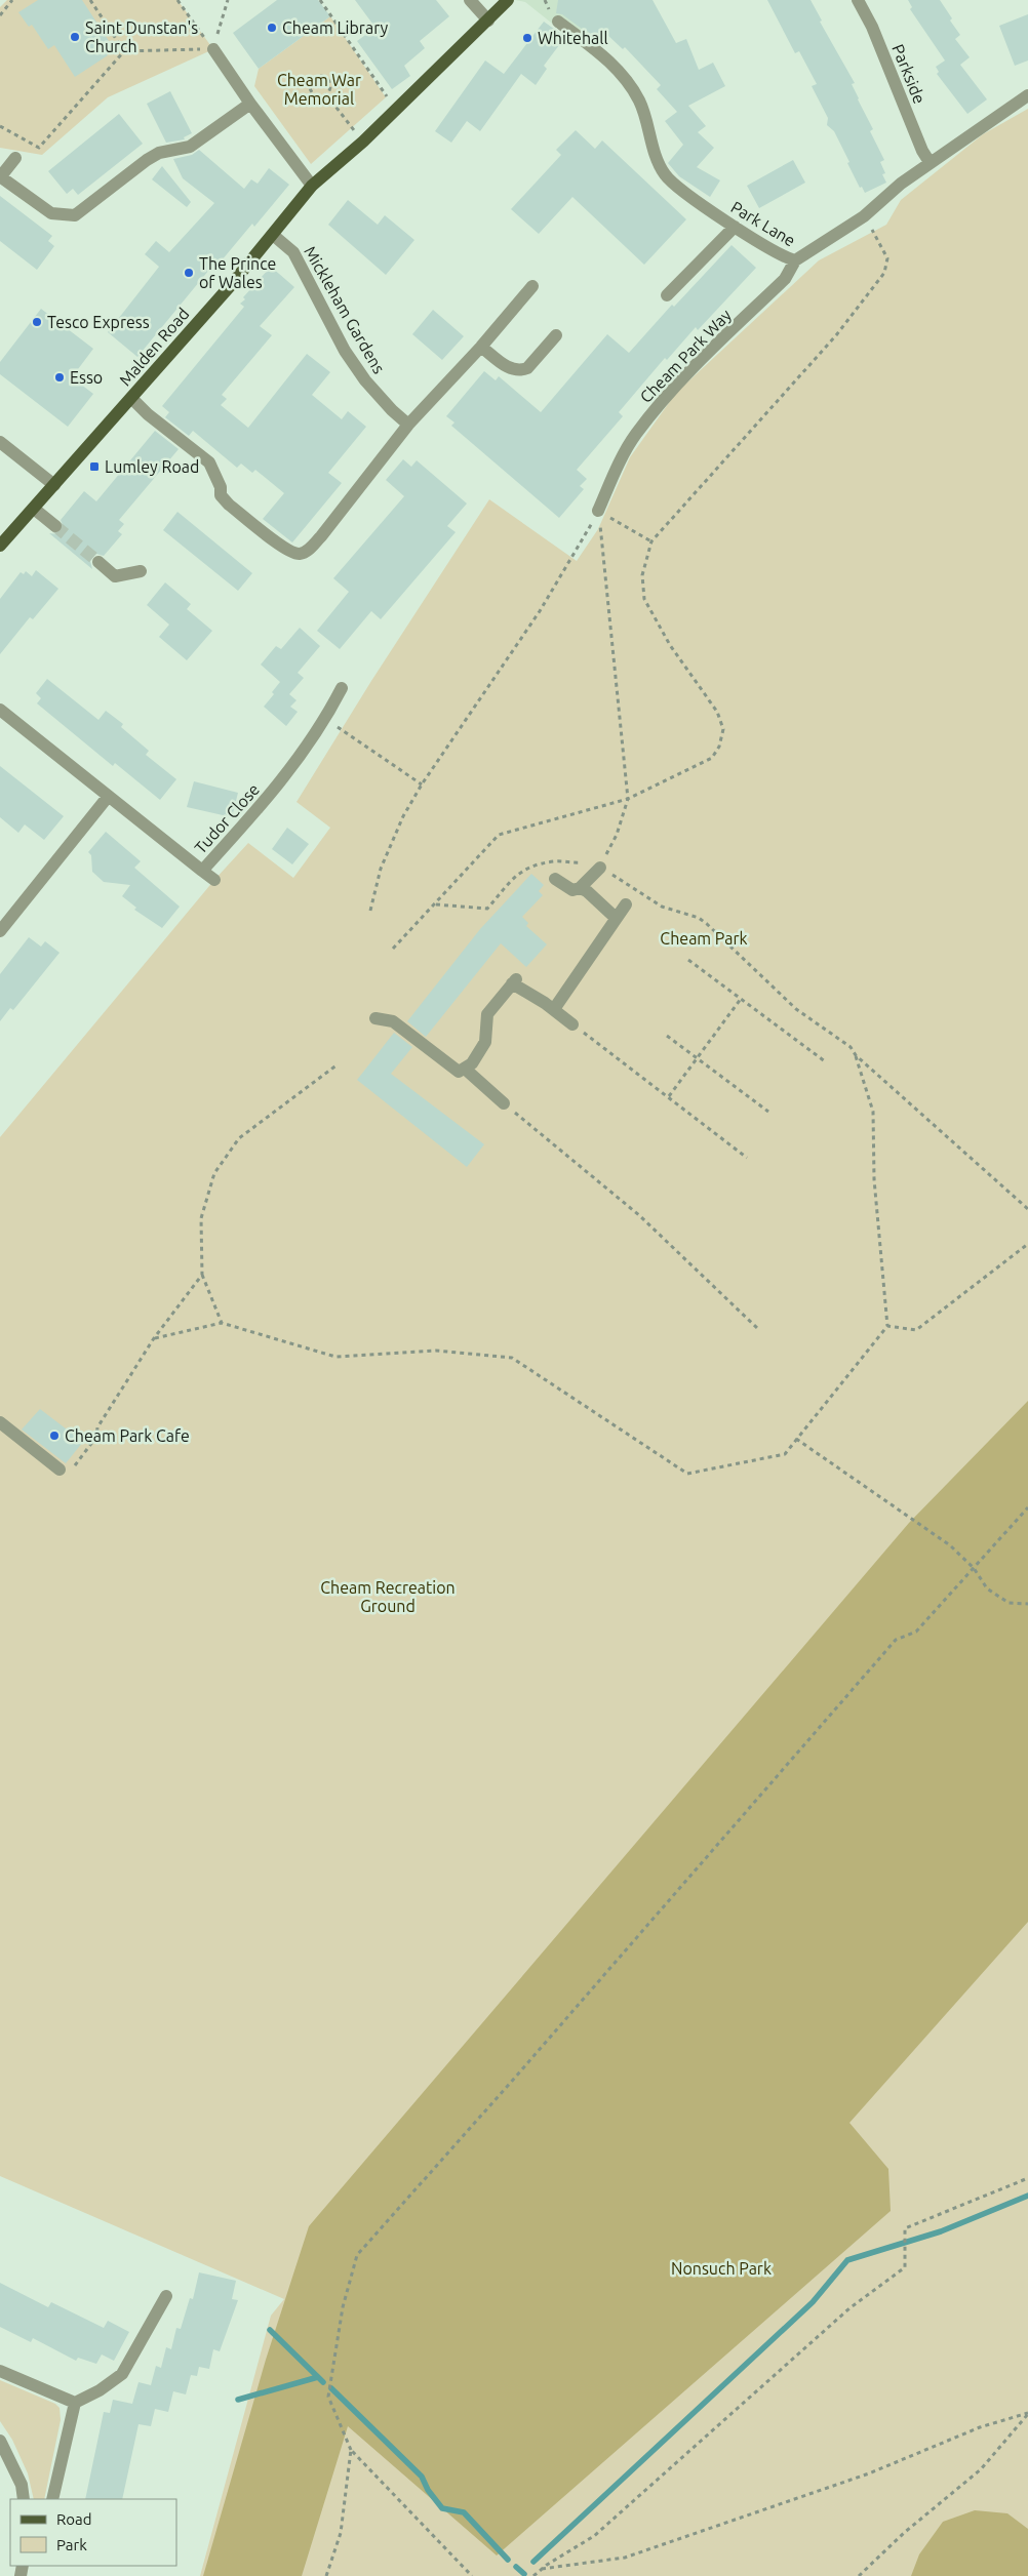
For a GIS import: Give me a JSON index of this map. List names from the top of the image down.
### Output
{
  "streets": {
    "main road": ["Malden Road"],
    "street": [
      "Parkside",
      "Park Lane",
      "Mickleham Gardens",
      "Cheam Park Way",
      "Tudor Close"
    ]
  },
  "crossings": [
    ["Parkside", "Park Lane"],
    ["Park Lane", "Cheam Park Way"],
    ["Mickleham Gardens", "Malden Road"]
  ],
  "parks": [
    "Cheam War Memorial",
    "Cheam Park",
    "Cheam Recreation Ground",
    "Nonsuch Park"
  ],
  "places": {
    "other": [
      "Cheam Library",
      "Saint Dunstan's Church",
      "Whitehall",
      "The Prince of Wales",
      "Tesco Express",
      "Esso",
      "Cheam Park Cafe"
    ],
    "transit": ["Lumley Road"]
  },
  "legend": ["Road", "Park"]
}
